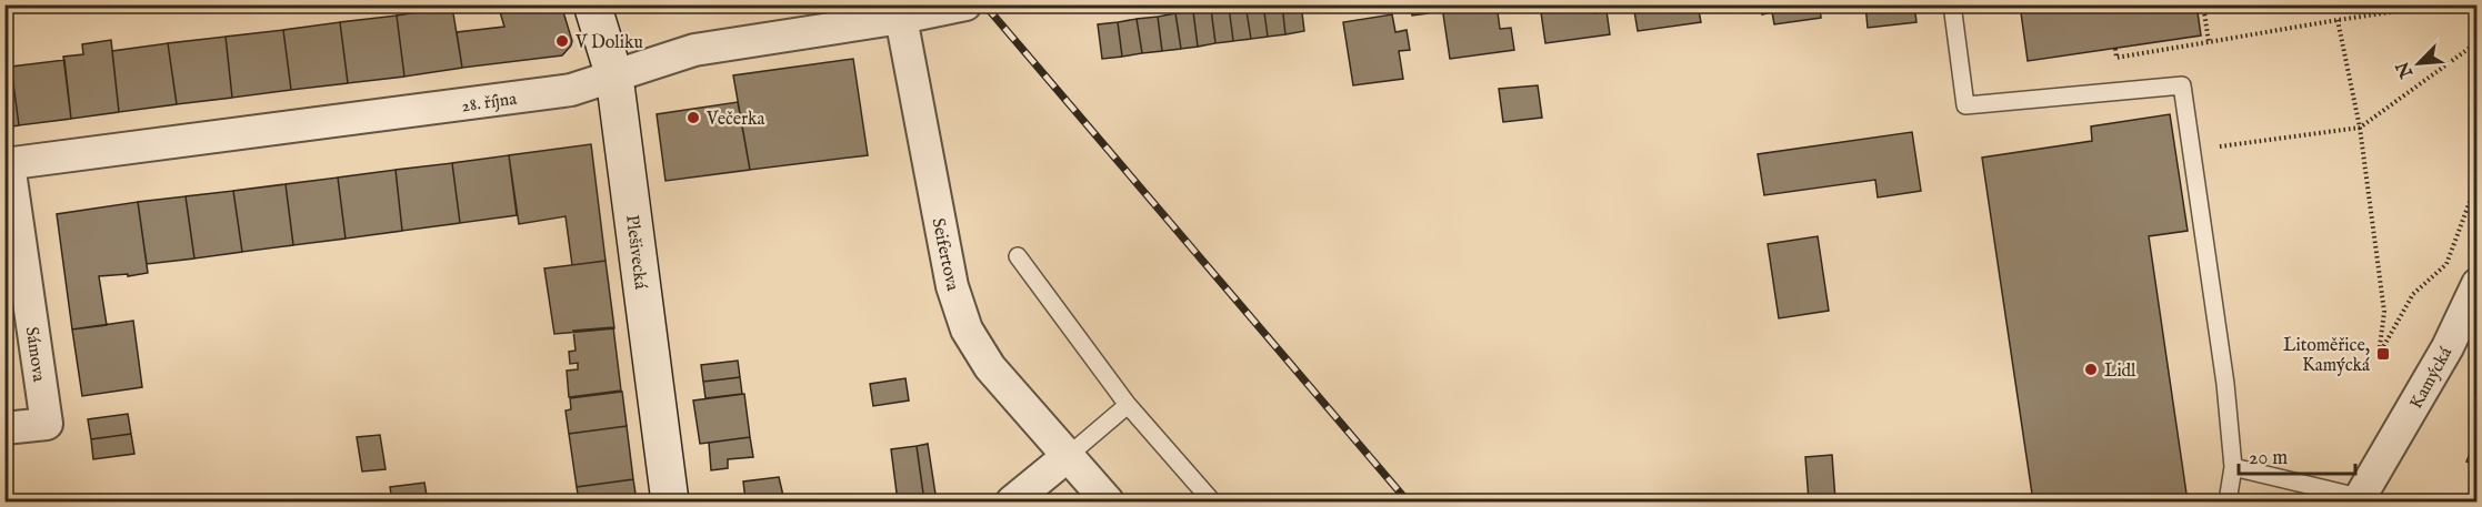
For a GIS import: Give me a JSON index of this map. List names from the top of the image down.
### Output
{
  "streets": {
    "street": [
      "28. října",
      "Plešivecká",
      "Seifertova",
      "Sámova",
      "Kamýcká"
    ]
  },
  "crossings": [
    ["28. října", "Plešivecká"],
    ["28. října", "Seifertova"],
    ["28. října", "Sámova"]
  ],
  "places": {
    "other": ["V Doliku", "Večerka", "Lidl"],
    "transit": ["Litoměřice, Kamýcká"]
  },
  "scale_bar": "20 m",
  "north": "bottom left"
}
